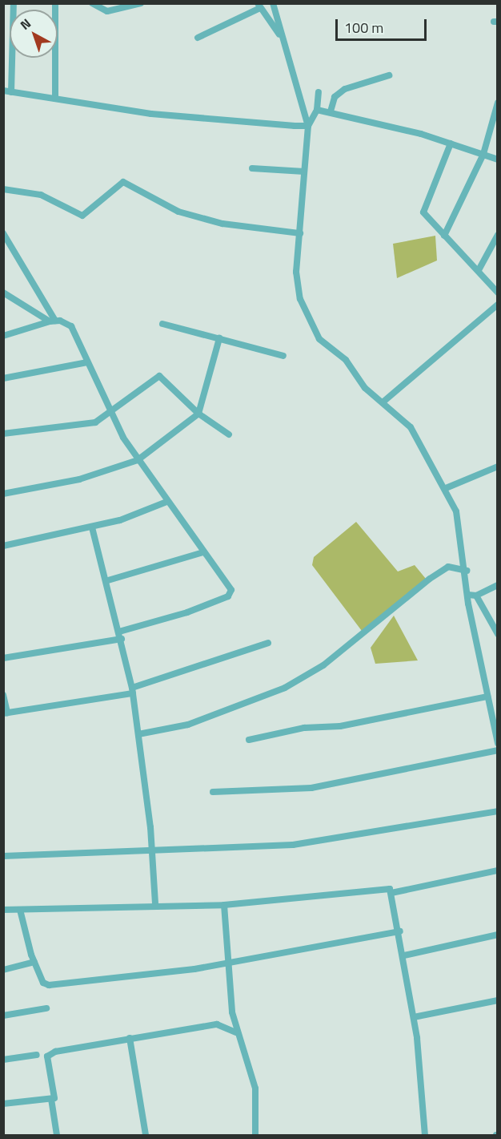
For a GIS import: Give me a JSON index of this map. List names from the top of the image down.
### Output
{
  "scale_bar": "100 m",
  "north": "top left"
}
